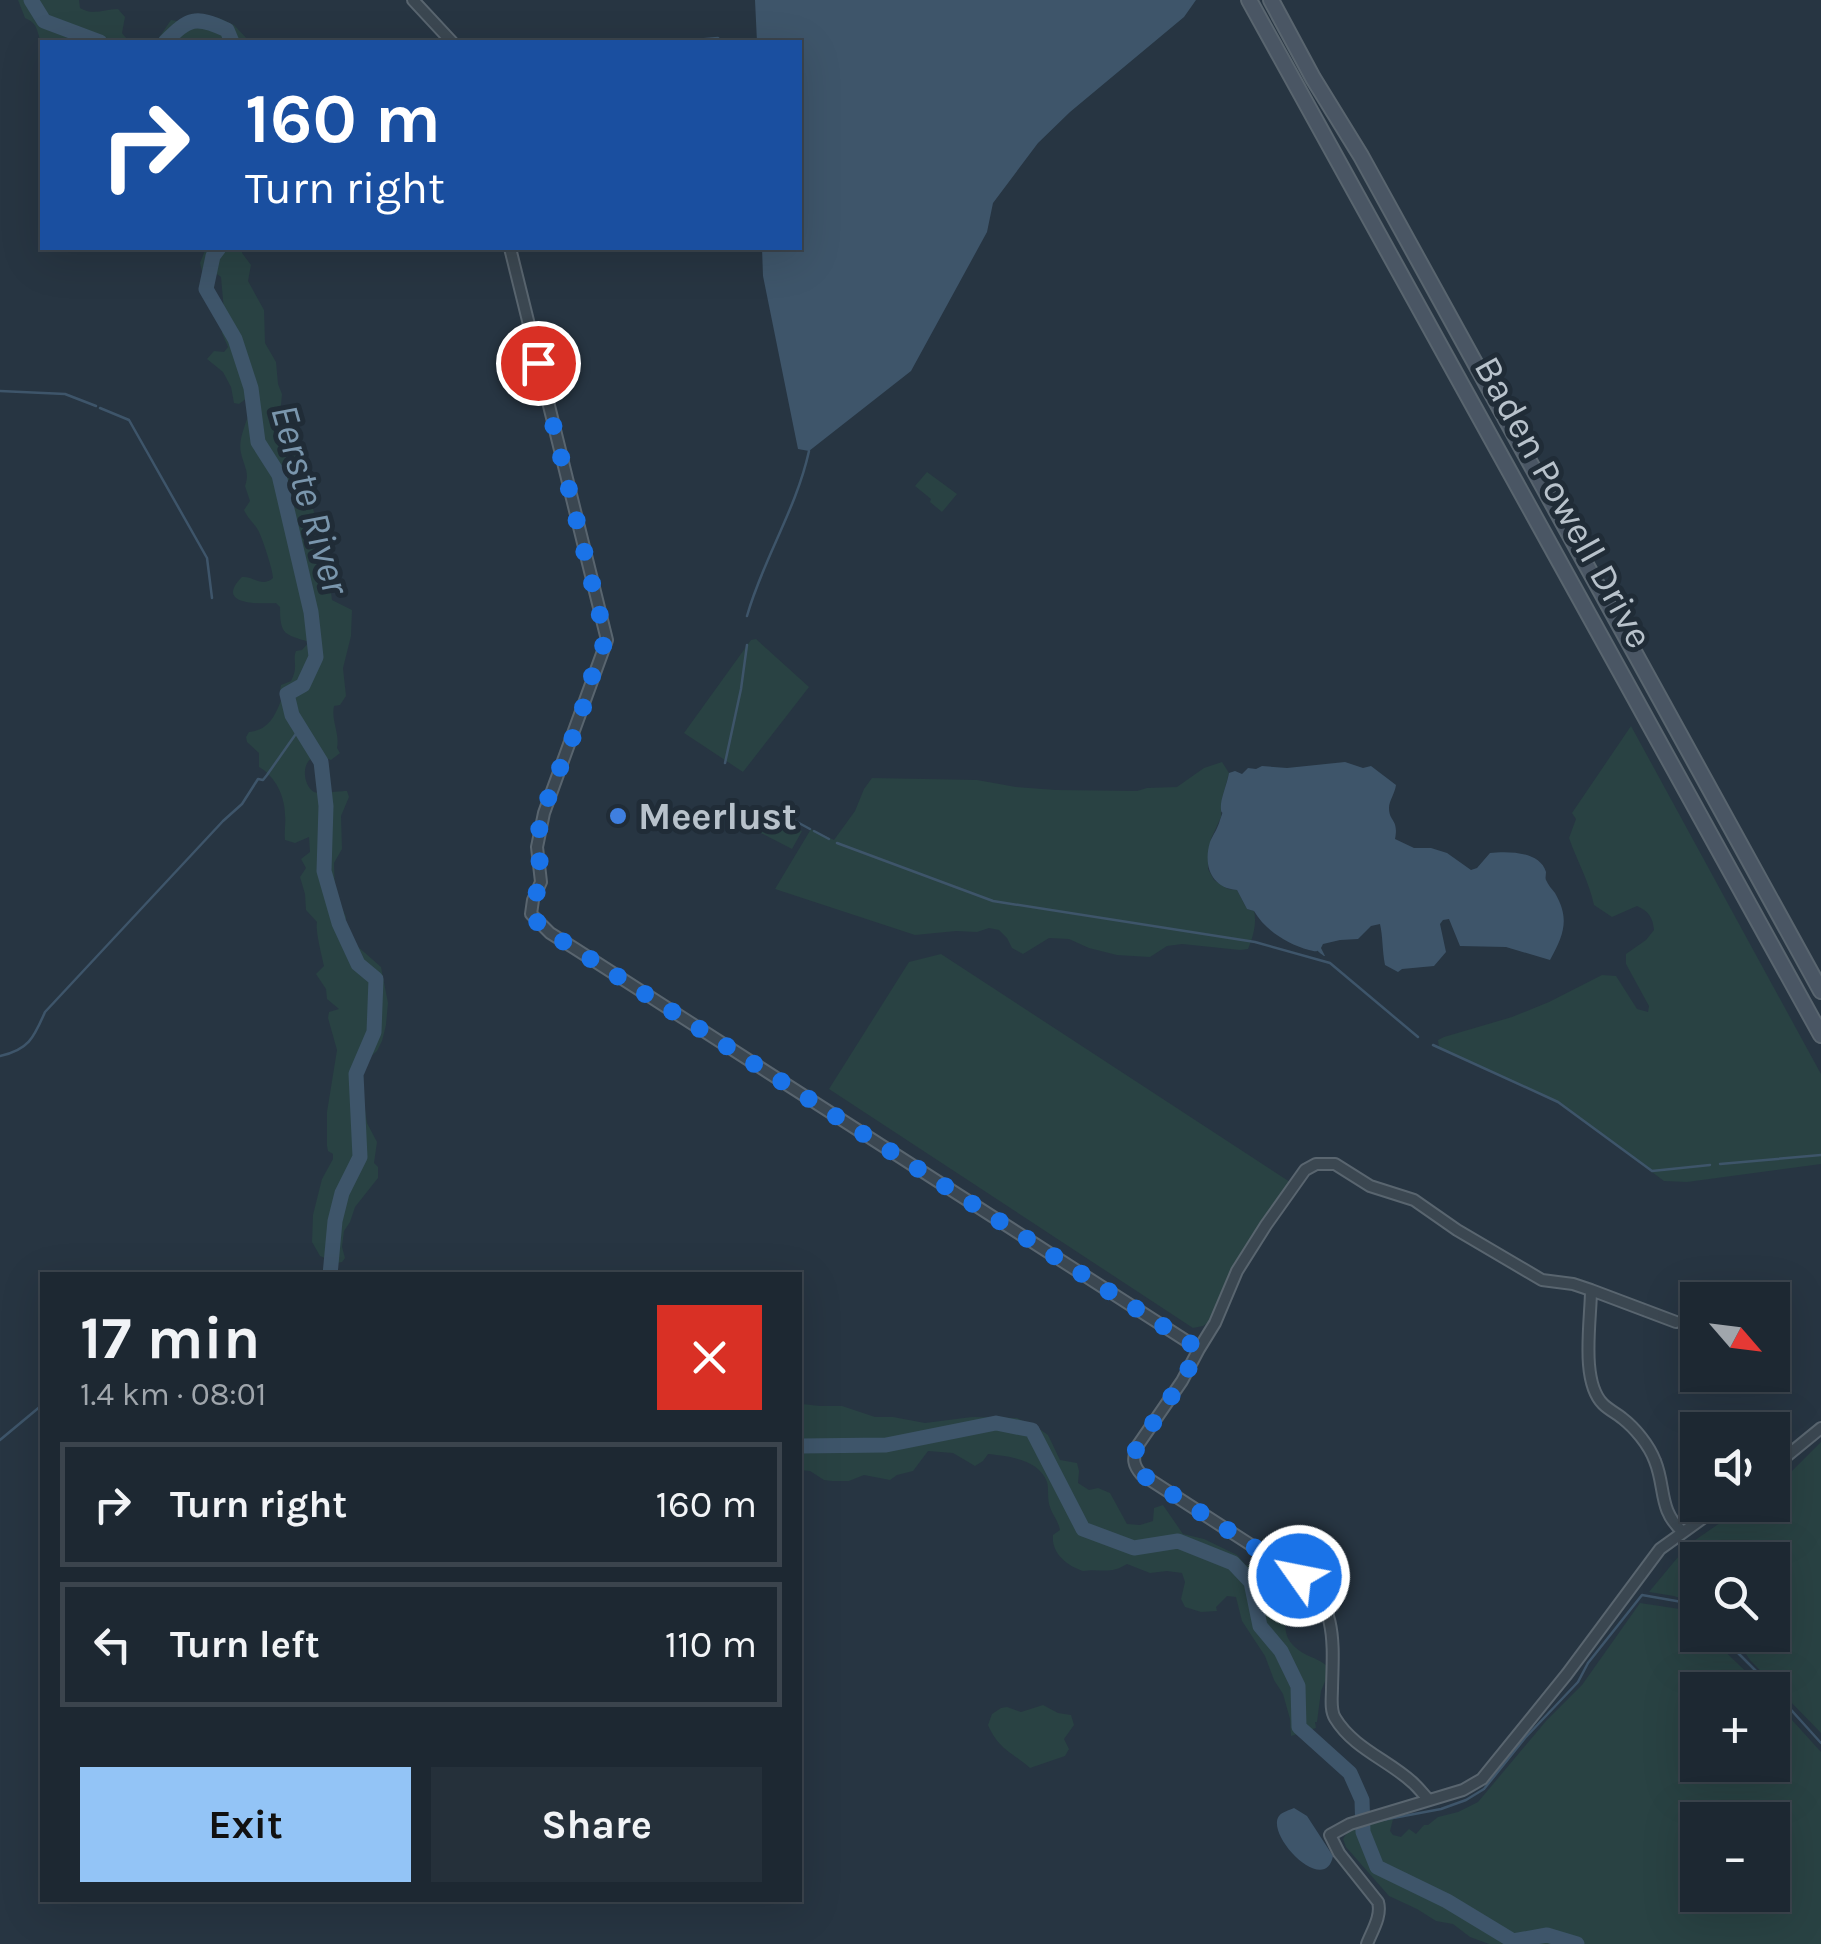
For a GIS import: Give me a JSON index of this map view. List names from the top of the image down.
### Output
{
  "streets": {
    "main road": ["Baden Powell Drive"]
  },
  "water": ["Eerste River"],
  "places": ["Meerlust"],
  "north": "bottom right",
  "page": {
    "turn": ["160 m", "Turn right"],
    "heading": ["17 min", "1.4 km · 08:01"],
    "map_buttons": ["+", "−"],
    "list": [
      {
        "name": "Turn right",
        "value": "160 m"
      },
      {
        "name": "Turn left",
        "value": "110 m"
      }
    ],
    "buttons": ["Exit", "Share"]
  }
}
